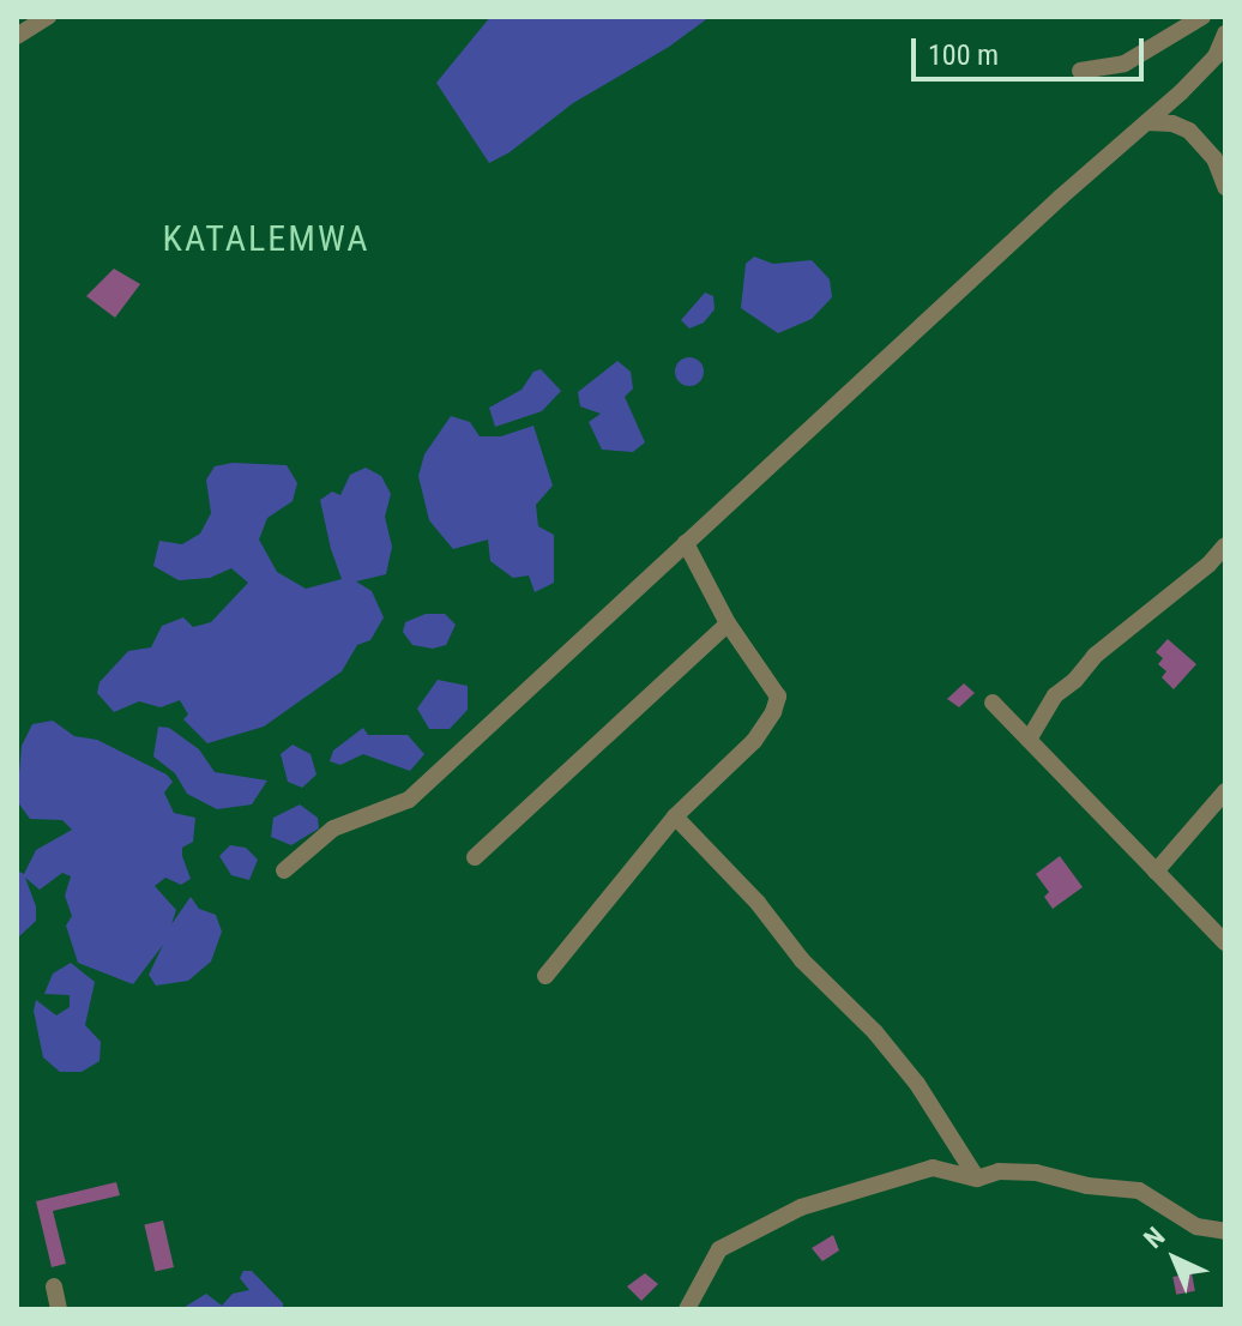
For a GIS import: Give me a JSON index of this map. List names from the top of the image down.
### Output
{
  "districts": ["KATALEMWA"],
  "scale_bar": "100 m",
  "north": "top left"
}
